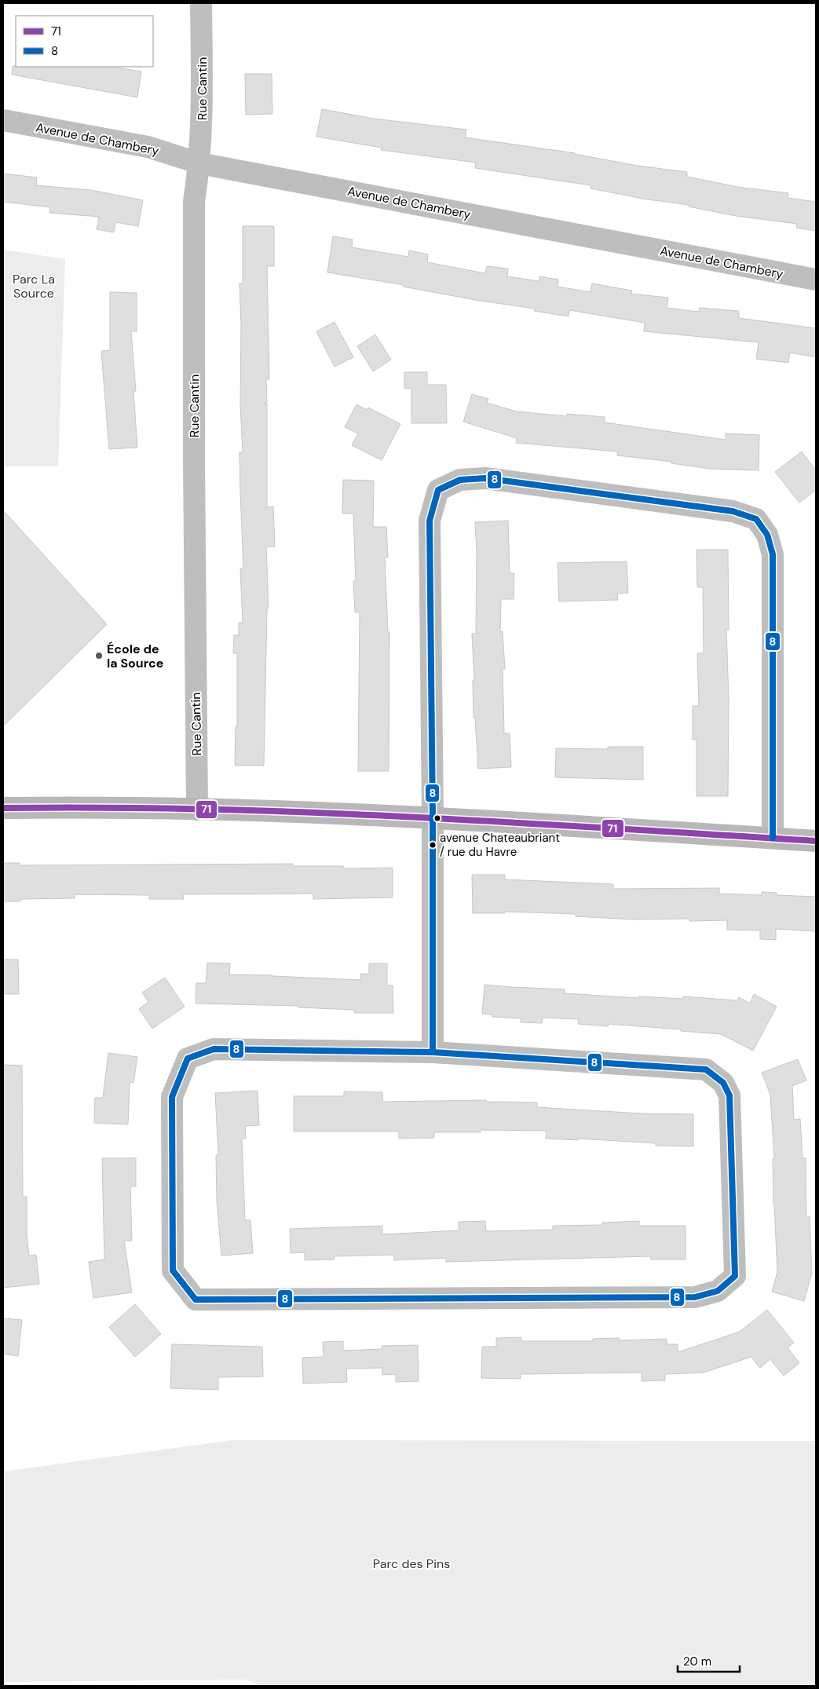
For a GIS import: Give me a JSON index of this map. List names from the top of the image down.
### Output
{
  "streets": {
    "street": ["Rue Cantin", "Avenue de Chambery"]
  },
  "crossings": [
    ["Rue Cantin", "Avenue de Chambery"]
  ],
  "parks": ["Parc La Source", "Parc des Pins"],
  "places": ["École de la Source", "avenue Chateaubriant / rue du Havre"],
  "lines": ["transit line 8", "transit line 71"],
  "legend": ["71", "8"],
  "scale_bar": "20 m"
}
